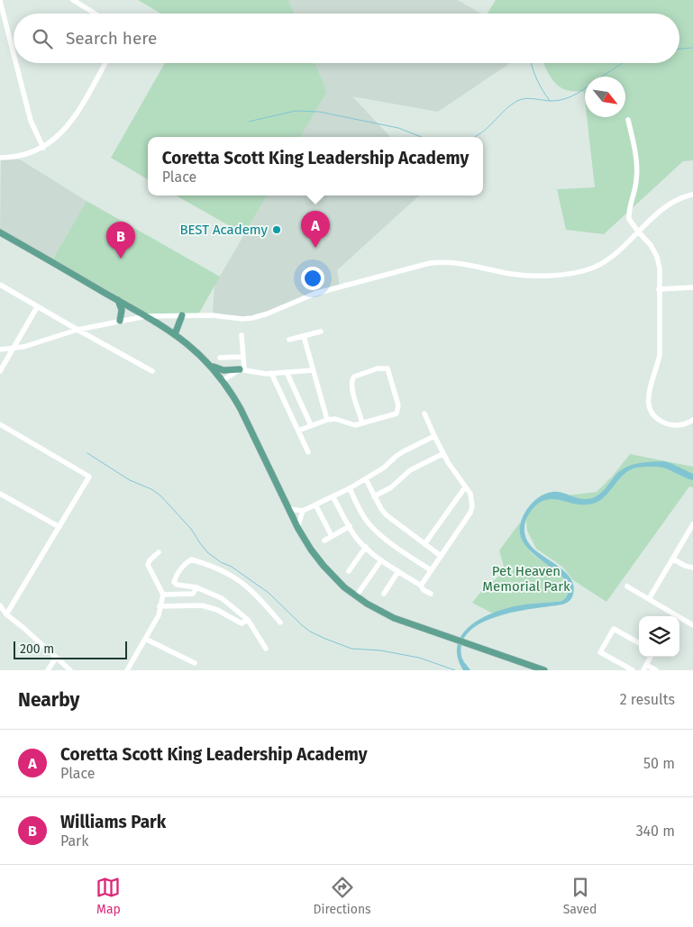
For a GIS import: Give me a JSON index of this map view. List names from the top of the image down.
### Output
{
  "parks": ["Pet Heaven Memorial Park"],
  "places": ["BEST Academy"],
  "scale_bar": "200 m",
  "north": "bottom right",
  "page": {
    "search": "Search here",
    "popup": ["Coretta Scott King Leadership Academy", "Place"],
    "pins": ["A", "B"],
    "scale": "200 m",
    "heading": ["Nearby", "2 results"],
    "list": [
      {
        "mark": "A",
        "name": "Coretta Scott King Leadership Academy",
        "note": "Place",
        "value": "50 m"
      },
      {
        "mark": "B",
        "name": "Williams Park",
        "note": "Park",
        "value": "340 m"
      }
    ],
    "nav": ["Map", "Directions", "Saved"]
  }
}
